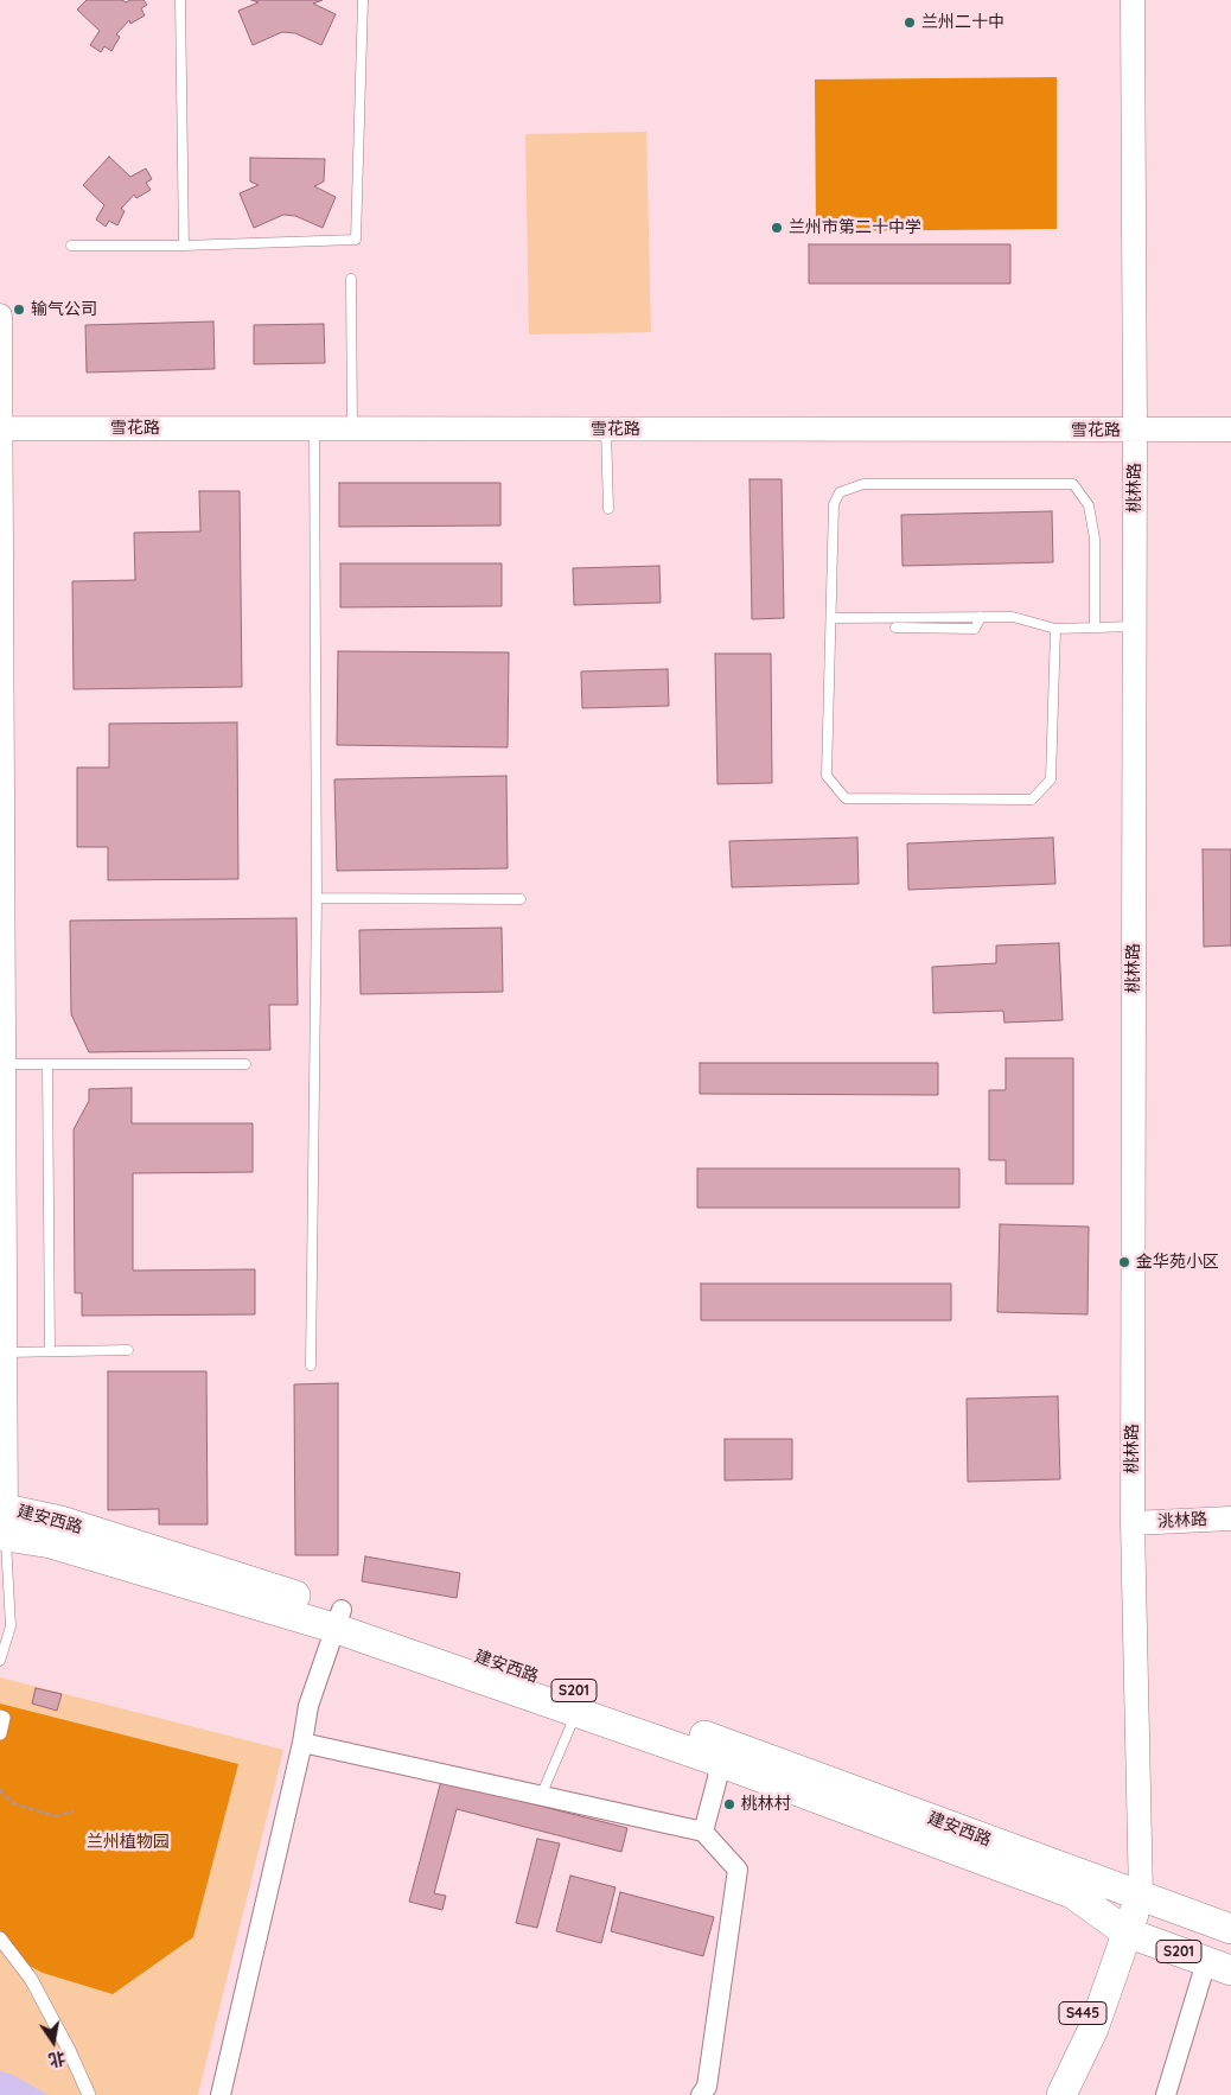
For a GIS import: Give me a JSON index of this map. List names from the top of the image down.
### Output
{
  "streets": {
    "main road": [
      "桃林路",
      "建安西路",
      "S201",
      "S445"
    ],
    "street": ["雪花路", "洮林路"]
  },
  "crossings": [
    ["雪花路", "桃林路"],
    ["桃林路", "建安西路"],
    ["桃林路", "洮林路"],
    ["桃林路", "S201"],
    ["桃林路", "S445"],
    ["建安西路", "S201"],
    ["建安西路", "S445"],
    ["S201", "S445"]
  ],
  "parks": ["兰州植物园"],
  "places": [
    "兰州二十中",
    "兰州市第二十中学",
    "输气公司",
    "金华苑小区",
    "桃林村"
  ],
  "north": "bottom"
}
